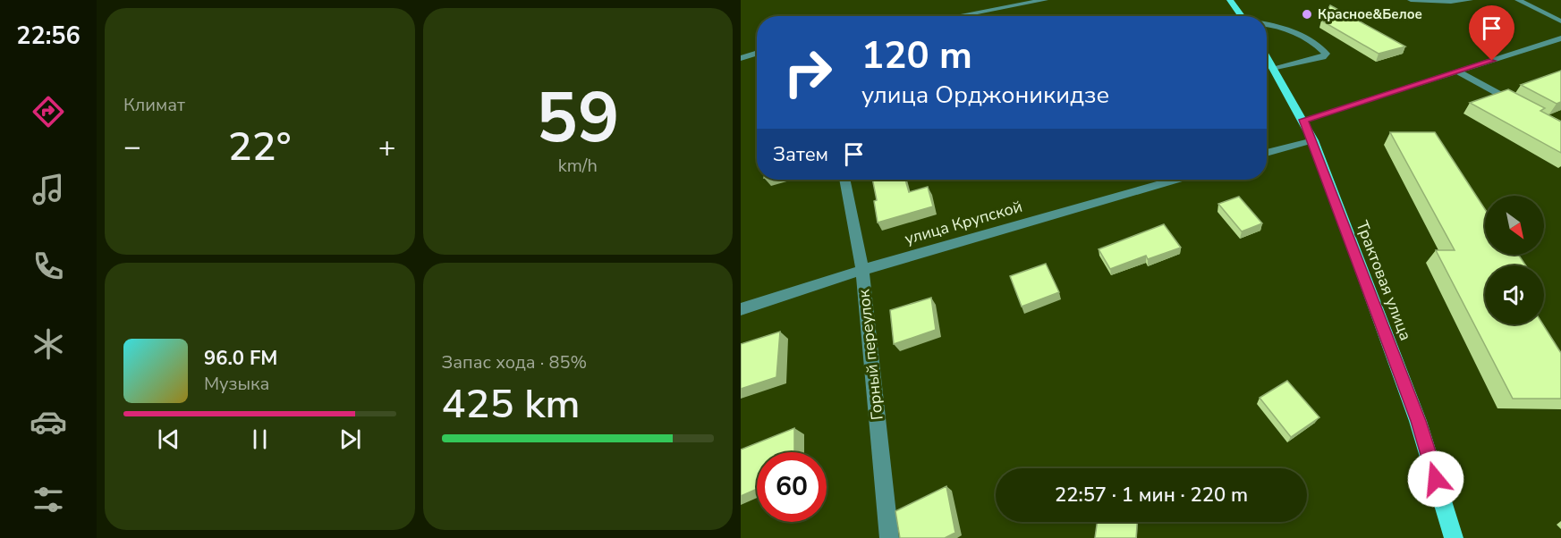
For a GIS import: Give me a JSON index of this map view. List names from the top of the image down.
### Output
{
  "streets": {
    "main road": ["Трактовая улица"],
    "street": ["улица Крупской", "Горный переулок"]
  },
  "crossings": [
    ["улица Крупской", "Горный переулок"]
  ],
  "places": ["Красное&Белое"],
  "north": "bottom right",
  "page": {
    "tabs": "22:56",
    "tile": [
      "Климат",
      ["59", "km/h"],
      ["Запас хода · 85%", "425 km"]
    ],
    "turn": ["120 m", "улица Орджоникидзе"],
    "heat": ["−", "22°", "+"],
    "then": "Затем",
    "song": ["96.0 FM", "Музыка"],
    "limit": "60",
    "trip": "22:57 · 1 мин · 220 m"
  }
}
